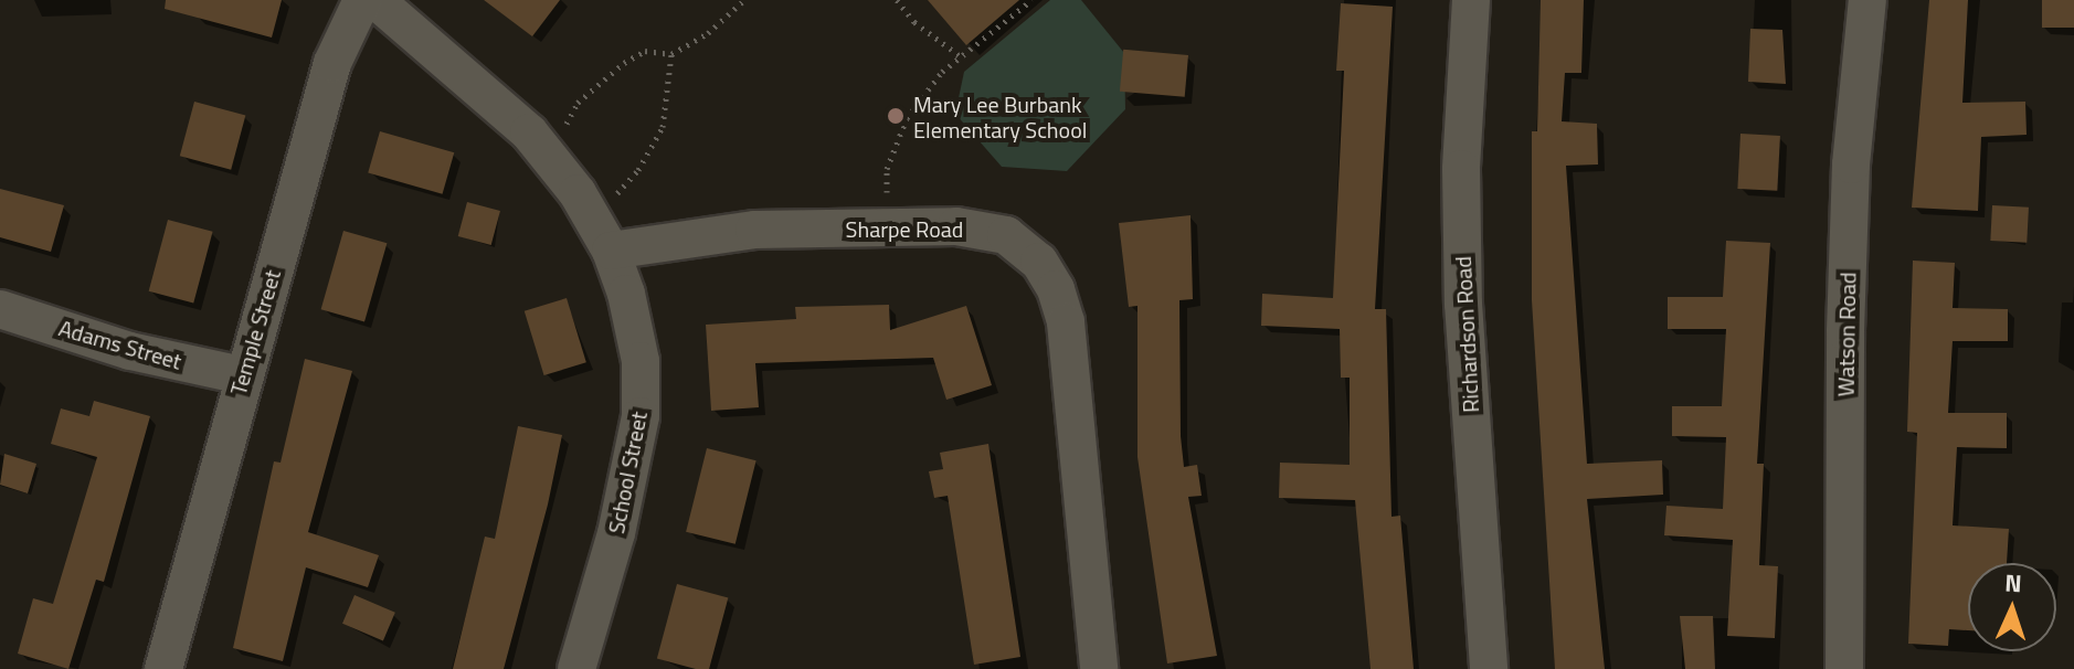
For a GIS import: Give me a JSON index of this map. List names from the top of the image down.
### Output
{
  "streets": {
    "street": [
      "Sharpe Road",
      "Temple Street",
      "Richardson Road",
      "Watson Road",
      "Adams Street",
      "School Street"
    ]
  },
  "crossings": [
    ["Sharpe Road", "School Street"],
    ["Temple Street", "Adams Street"]
  ],
  "places": ["Mary Lee Burbank Elementary School"],
  "north": "top"
}
